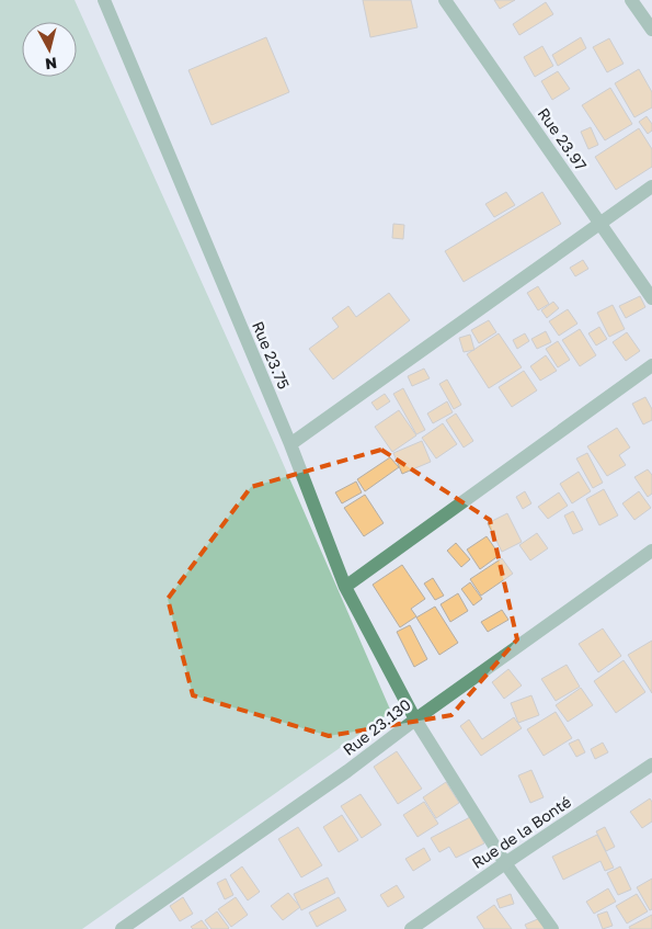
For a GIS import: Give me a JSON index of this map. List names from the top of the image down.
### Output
{
  "streets": {
    "street": [
      "Rue 23.97",
      "Rue 23.75",
      "Rue 23.130",
      "Rue de la Bonté"
    ]
  },
  "crossings": [
    ["Rue 23.75", "Rue 23.130"],
    ["Rue 23.75", "Rue de la Bonté"]
  ],
  "north": "bottom"
}
